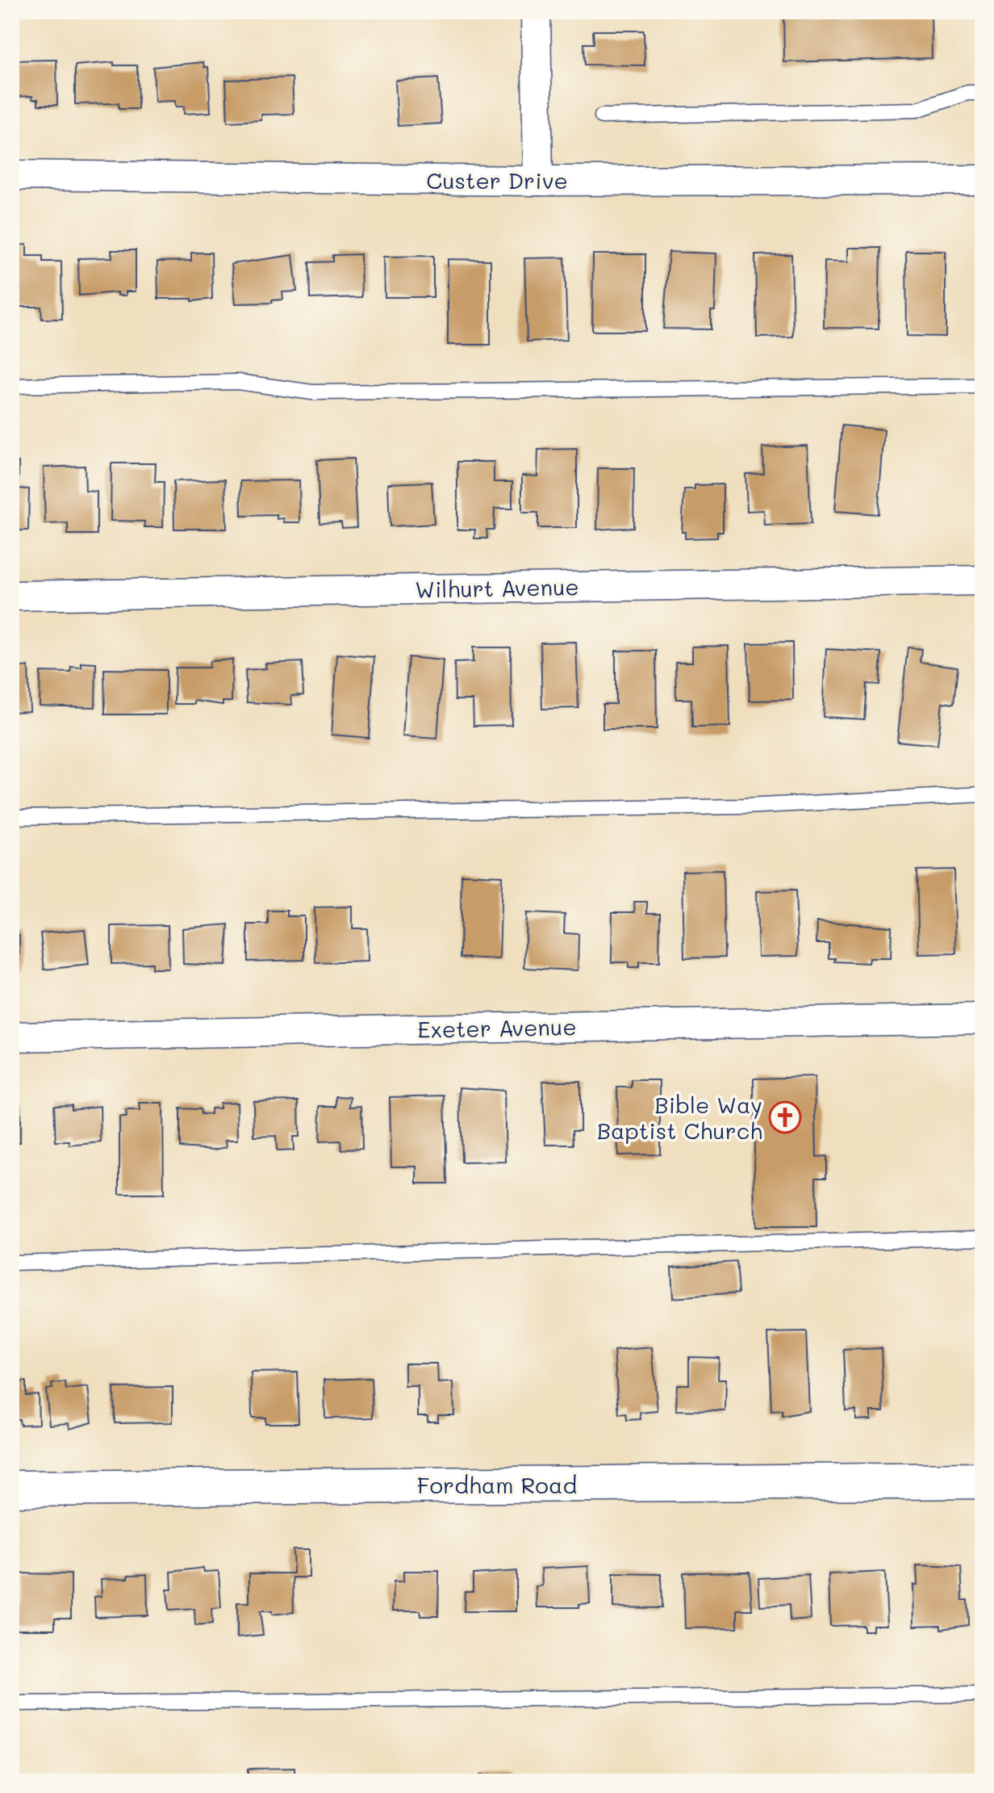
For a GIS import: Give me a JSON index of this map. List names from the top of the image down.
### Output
{
  "streets": {
    "street": [
      "Custer Drive",
      "Wilhurt Avenue",
      "Exeter Avenue",
      "Fordham Road"
    ]
  },
  "places": {
    "church": ["Bible Way Baptist Church"]
  }
}
